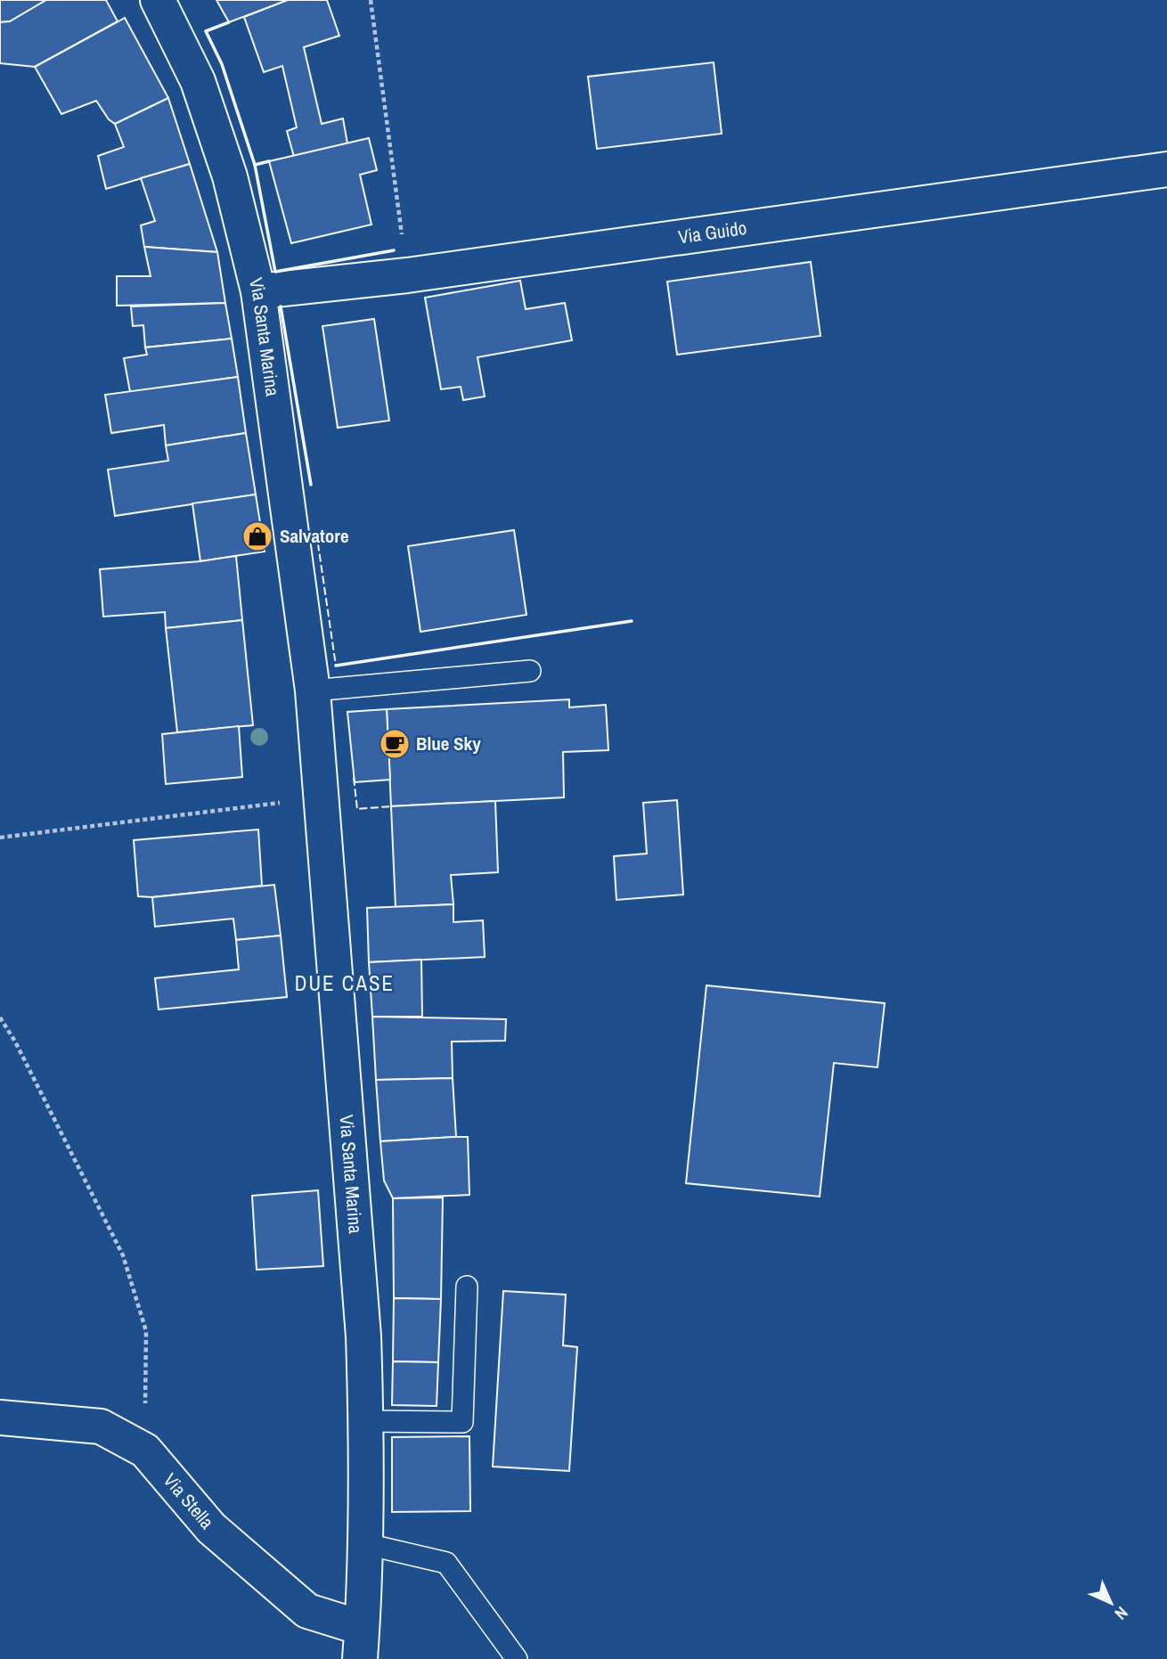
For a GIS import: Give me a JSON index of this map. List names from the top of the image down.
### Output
{
  "streets": {
    "street": ["Via Guido", "Via Santa Marina", "Via Stella"]
  },
  "crossings": [
    ["Via Guido", "Via Santa Marina"],
    ["Via Santa Marina", "Via Stella"]
  ],
  "districts": ["DUE CASE"],
  "places": {
    "shop": ["Salvatore"],
    "cafe": ["Blue Sky"]
  },
  "north": "bottom right"
}
